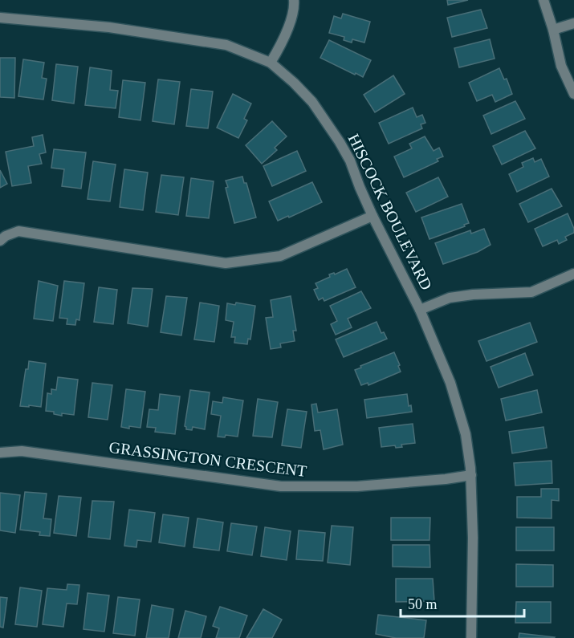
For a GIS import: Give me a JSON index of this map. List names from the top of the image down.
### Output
{
  "streets": {
    "street": ["HISCOCK BOULEVARD", "GRASSINGTON CRESCENT"]
  },
  "crossings": [
    ["HISCOCK BOULEVARD", "GRASSINGTON CRESCENT"]
  ],
  "scale_bar": "50 m"
}
